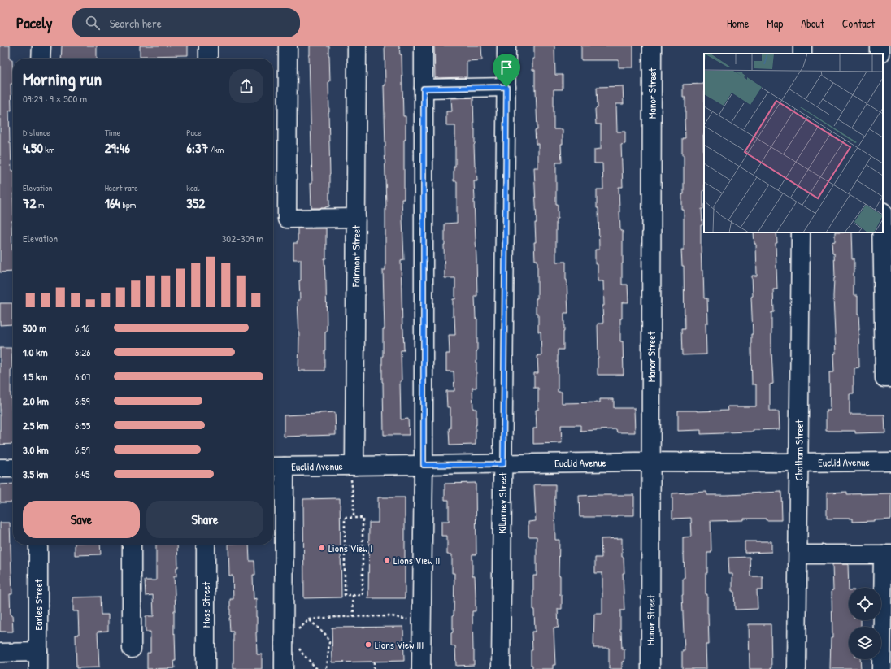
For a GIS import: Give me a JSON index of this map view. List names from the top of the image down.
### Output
{
  "streets": {
    "street": [
      "Manor Street",
      "Fairmont Street",
      "Chatham Street",
      "Euclid Avenue",
      "Killarney Street",
      "Earles Street",
      "Moss Street"
    ]
  },
  "crossings": [
    ["Manor Street", "Euclid Avenue"],
    ["Fairmont Street", "Euclid Avenue"],
    ["Chatham Street", "Euclid Avenue"],
    ["Euclid Avenue", "Killarney Street"]
  ],
  "places": ["Lions View I", "Lions View II", "Lions View III"],
  "page": {
    "header": "Pacely",
    "search": "Search here",
    "nav": [
      "Home",
      "Map",
      "About",
      "Contact"
    ],
    "heading": ["Morning run", "09:29 · 9 × 500 m"],
    "stats": [
      ["Distance", "4.50 km"],
      ["Time", "29:46"],
      ["Pace", "6:37 /km"],
      ["Elevation", "72 m"],
      ["Heart rate", "164 bpm"],
      ["kcal", "352"]
    ],
    "chart": ["Elevation", "302–309 m"],
    "list": [
      {
        "name": "500 m",
        "note": "6:16"
      },
      {
        "name": "1.0 km",
        "note": "6:26"
      },
      {
        "name": "1.5 km",
        "note": "6:07"
      },
      {
        "name": "2.0 km",
        "note": "6:59"
      },
      {
        "name": "2.5 km",
        "note": "6:55"
      },
      {
        "name": "3.0 km",
        "note": "6:59"
      },
      {
        "name": "3.5 km",
        "note": "6:45"
      }
    ],
    "buttons": ["Save", "Share"]
  }
}
